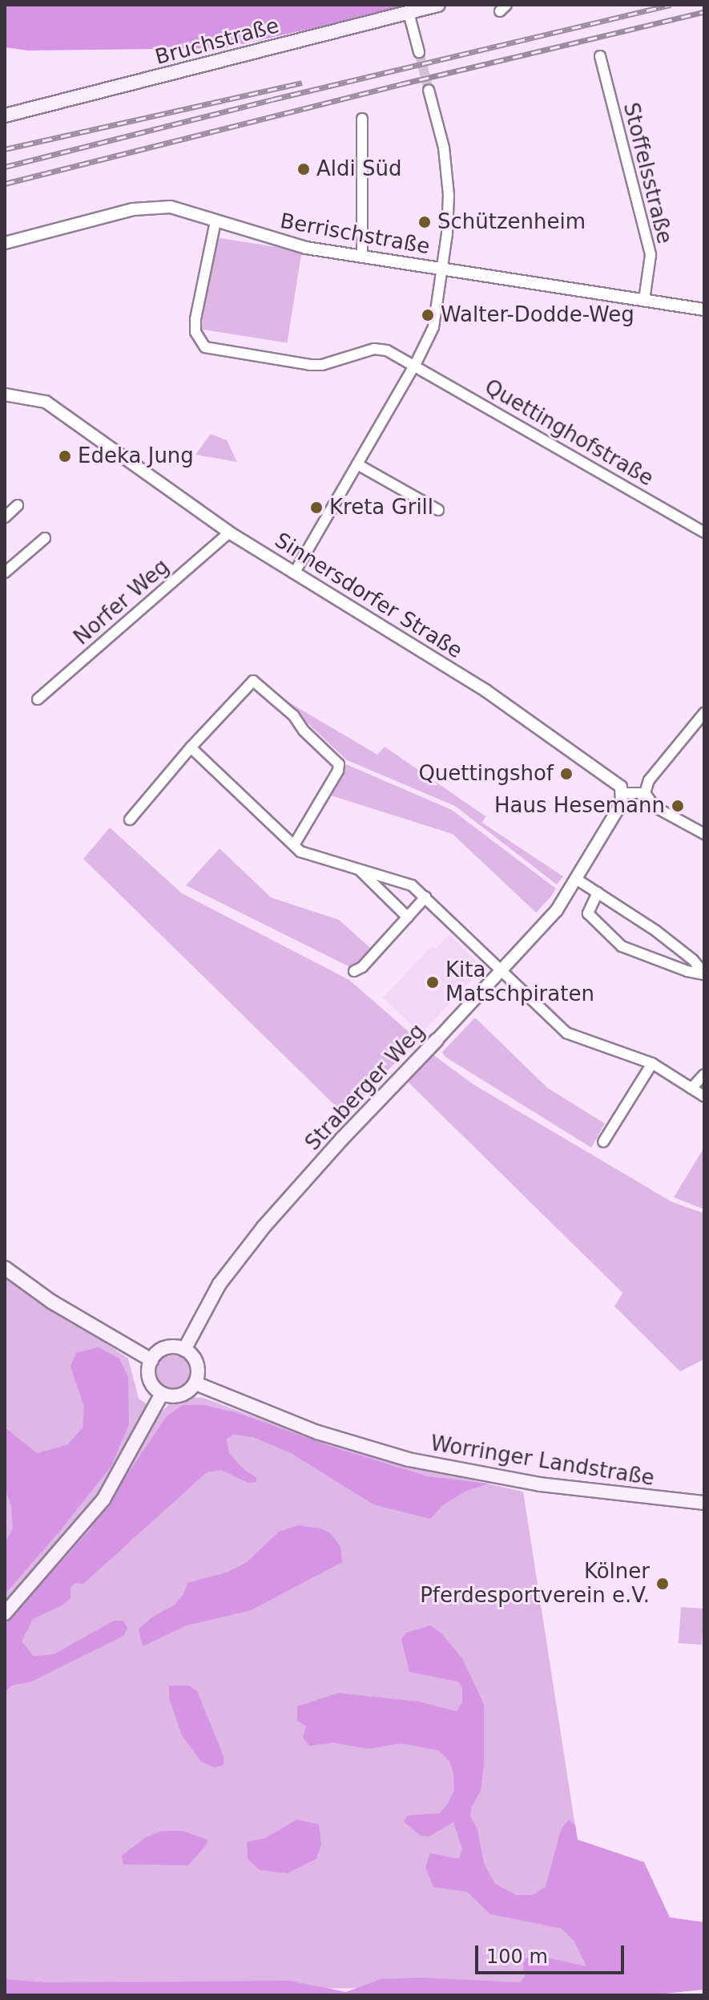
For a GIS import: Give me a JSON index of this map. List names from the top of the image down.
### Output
{
  "streets": {
    "main road": ["Bruchstraße", "Straberger Weg", "Worringer Landstraße"],
    "street": [
      "Stoffelsstraße",
      "Berrischstraße",
      "Quettinghofstraße",
      "Sinnersdorfer Straße",
      "Norfer Weg"
    ]
  },
  "crossings": [
    ["Stoffelsstraße", "Berrischstraße"],
    ["Berrischstraße", "Quettinghofstraße"],
    ["Sinnersdorfer Straße", "Norfer Weg"],
    ["Sinnersdorfer Straße", "Straberger Weg"],
    ["Straberger Weg", "Worringer Landstraße"]
  ],
  "places": [
    "Aldi Süd",
    "Schützenheim",
    "Walter-Dodde-Weg",
    "Edeka Jung",
    "Kreta Grill",
    "Quettingshof",
    "Haus Hesemann",
    "Kita Matschpiraten",
    "Kölner Pferdesportverein e.V."
  ],
  "scale_bar": "100 m"
}
